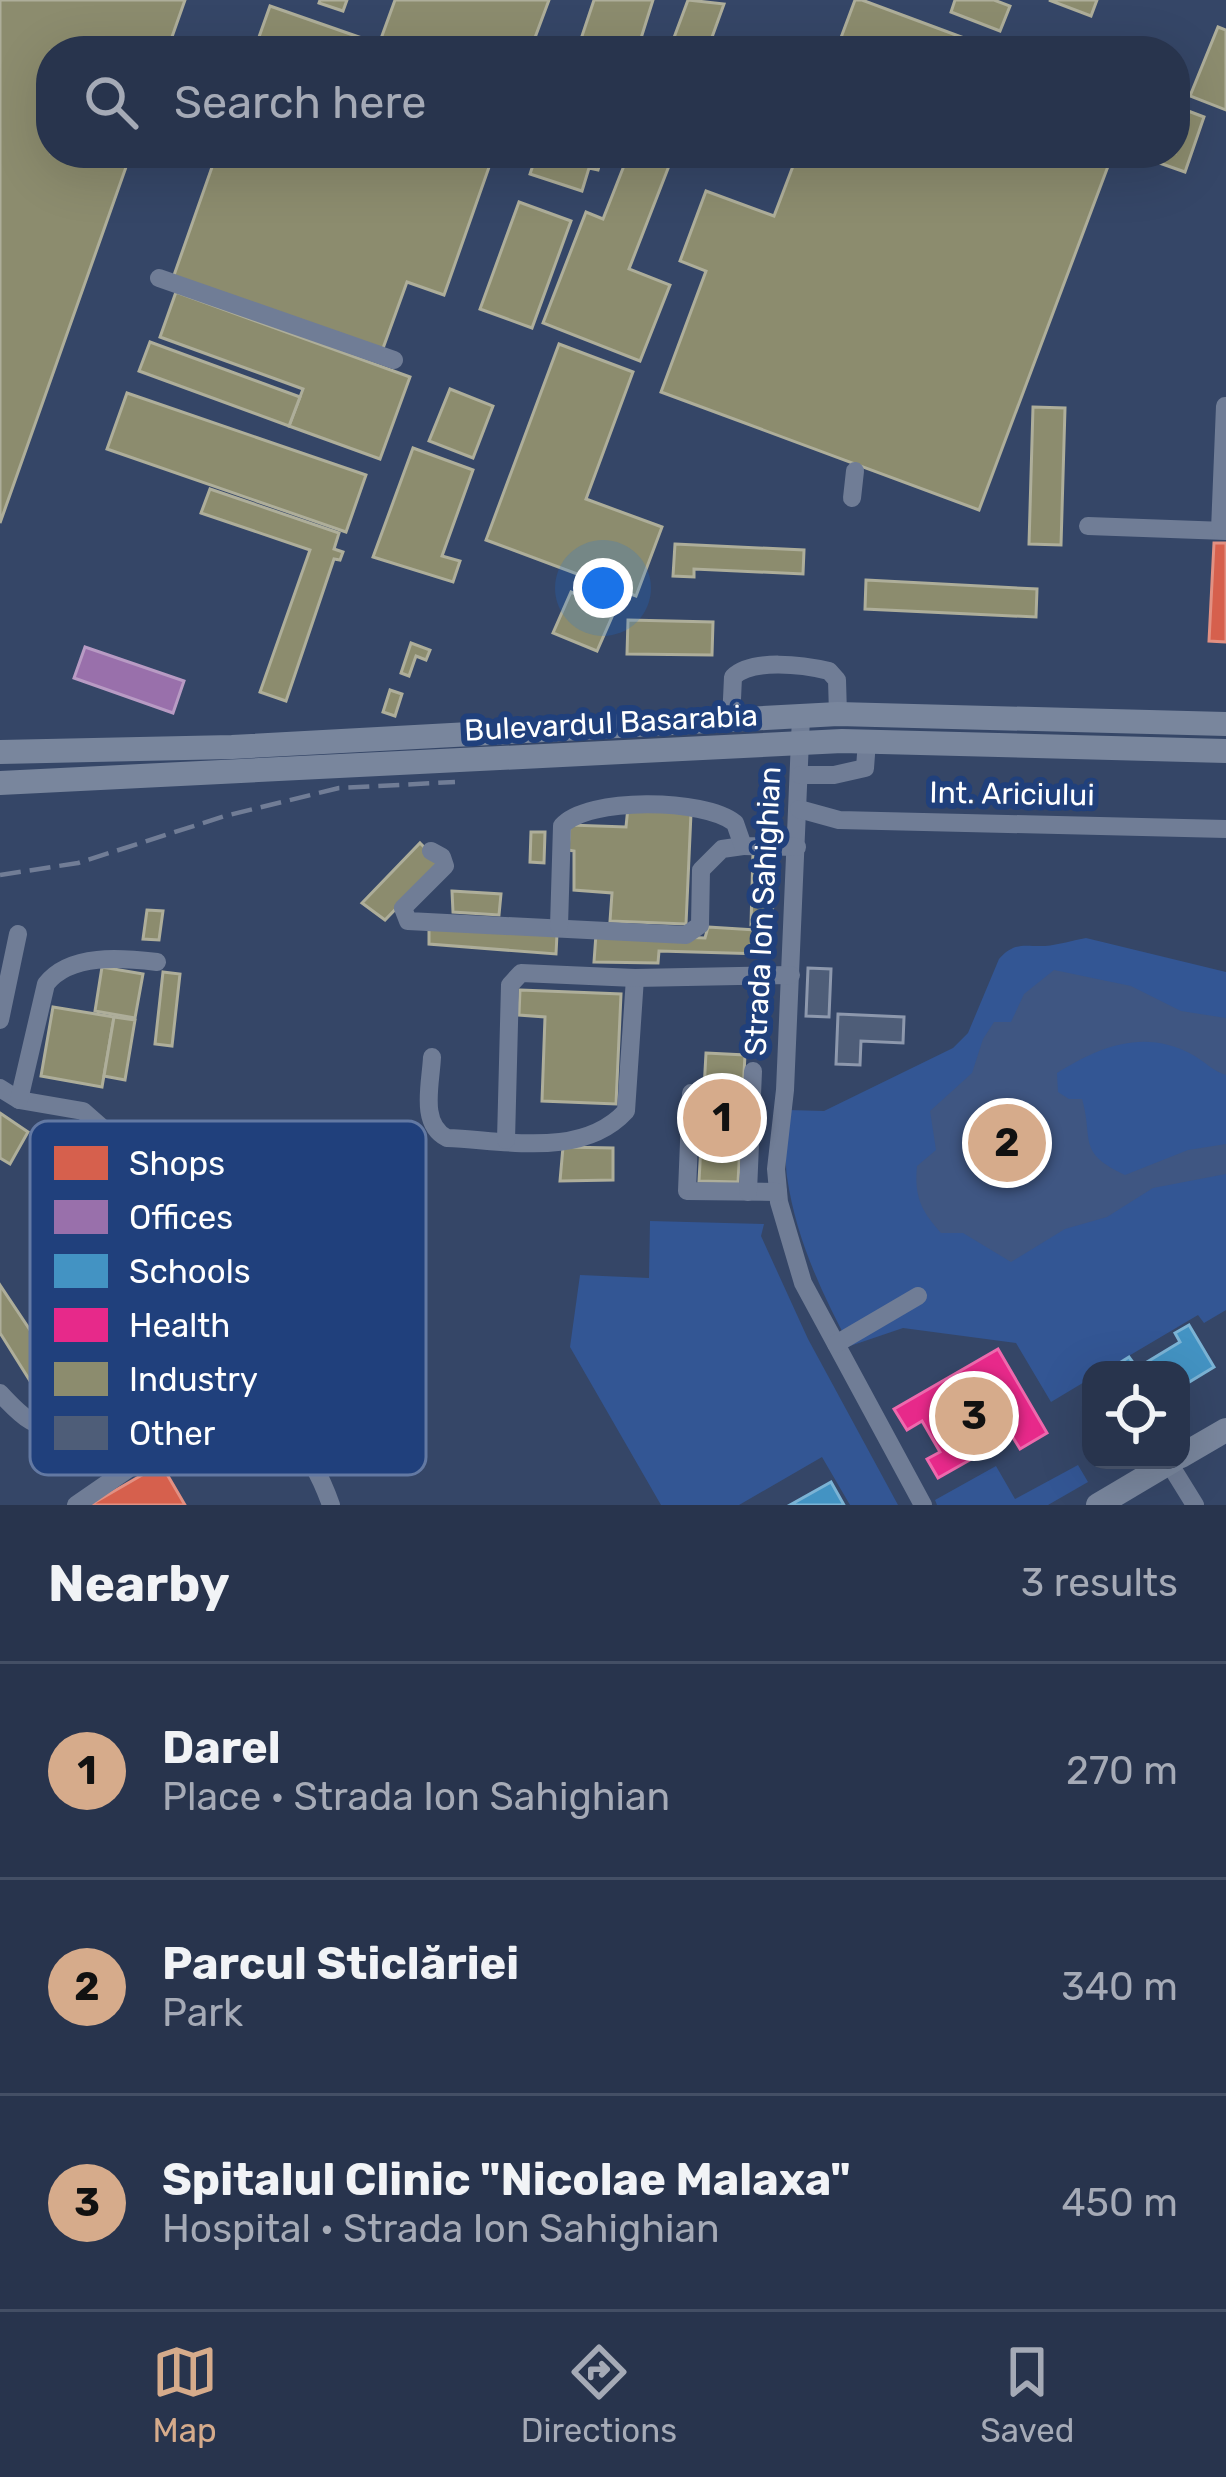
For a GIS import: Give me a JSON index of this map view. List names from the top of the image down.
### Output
{
  "streets": {
    "main road": ["Bulevardul Basarabia"],
    "street": ["Int. Ariciului", "Strada Ion Sahighian"]
  },
  "crossings": [
    ["Bulevardul Basarabia", "Strada Ion Sahighian"],
    ["Int. Ariciului", "Strada Ion Sahighian"]
  ],
  "legend": [
    "Shops",
    "Offices",
    "Schools",
    "Health",
    "Industry",
    "Other"
  ],
  "page": {
    "search": "Search here",
    "pins": ["1", "2", "3"],
    "heading": ["Nearby", "3 results"],
    "list": [
      {
        "mark": "1",
        "name": "Darel",
        "note": "Place · Strada Ion Sahighian",
        "value": "270 m"
      },
      {
        "mark": "2",
        "name": "Parcul Sticlăriei",
        "note": "Park",
        "value": "340 m"
      },
      {
        "mark": "3",
        "name": "Spitalul Clinic \"Nicolae Malaxa\"",
        "note": "Hospital · Strada Ion Sahighian",
        "value": "450 m"
      }
    ],
    "nav": ["Map", "Directions", "Saved"]
  }
}
